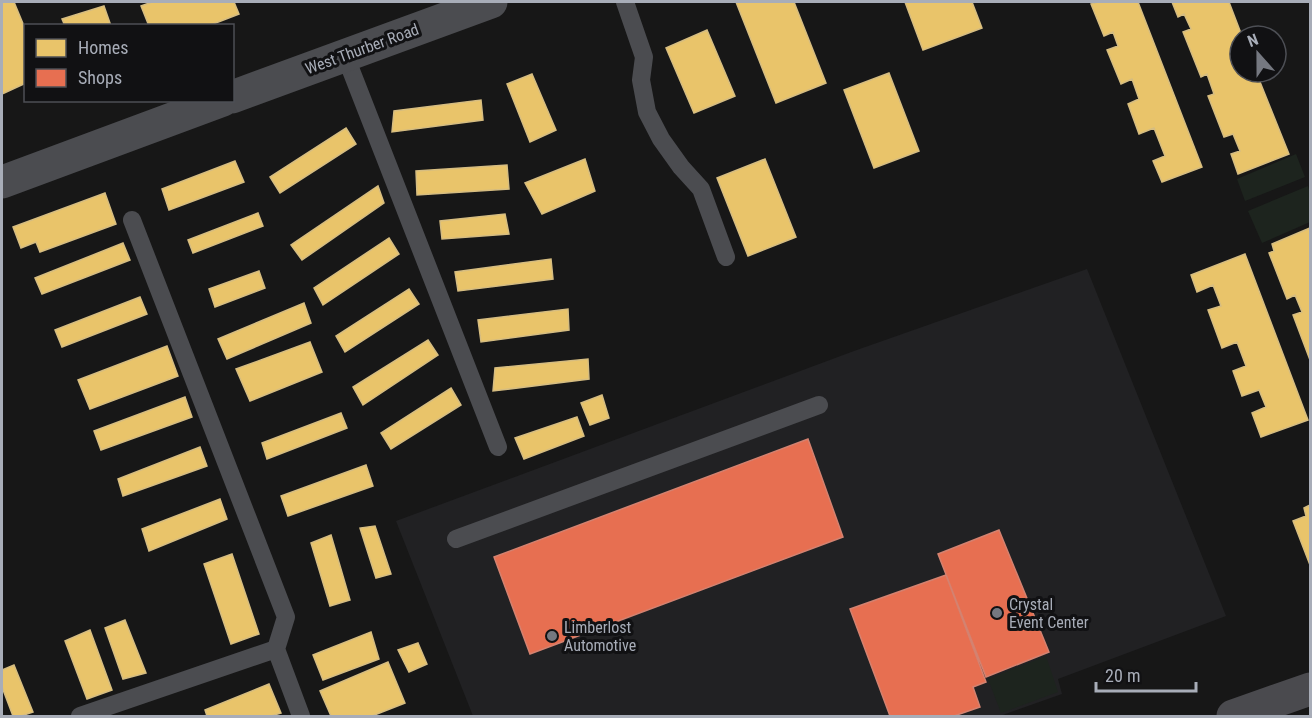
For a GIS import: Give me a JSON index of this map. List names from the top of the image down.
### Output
{
  "streets": {
    "street": ["West Thurber Road"]
  },
  "places": ["Crystal Event Center", "Limberlost Automotive"],
  "legend": ["Homes", "Shops"],
  "scale_bar": "20 m",
  "north": "top"
}
